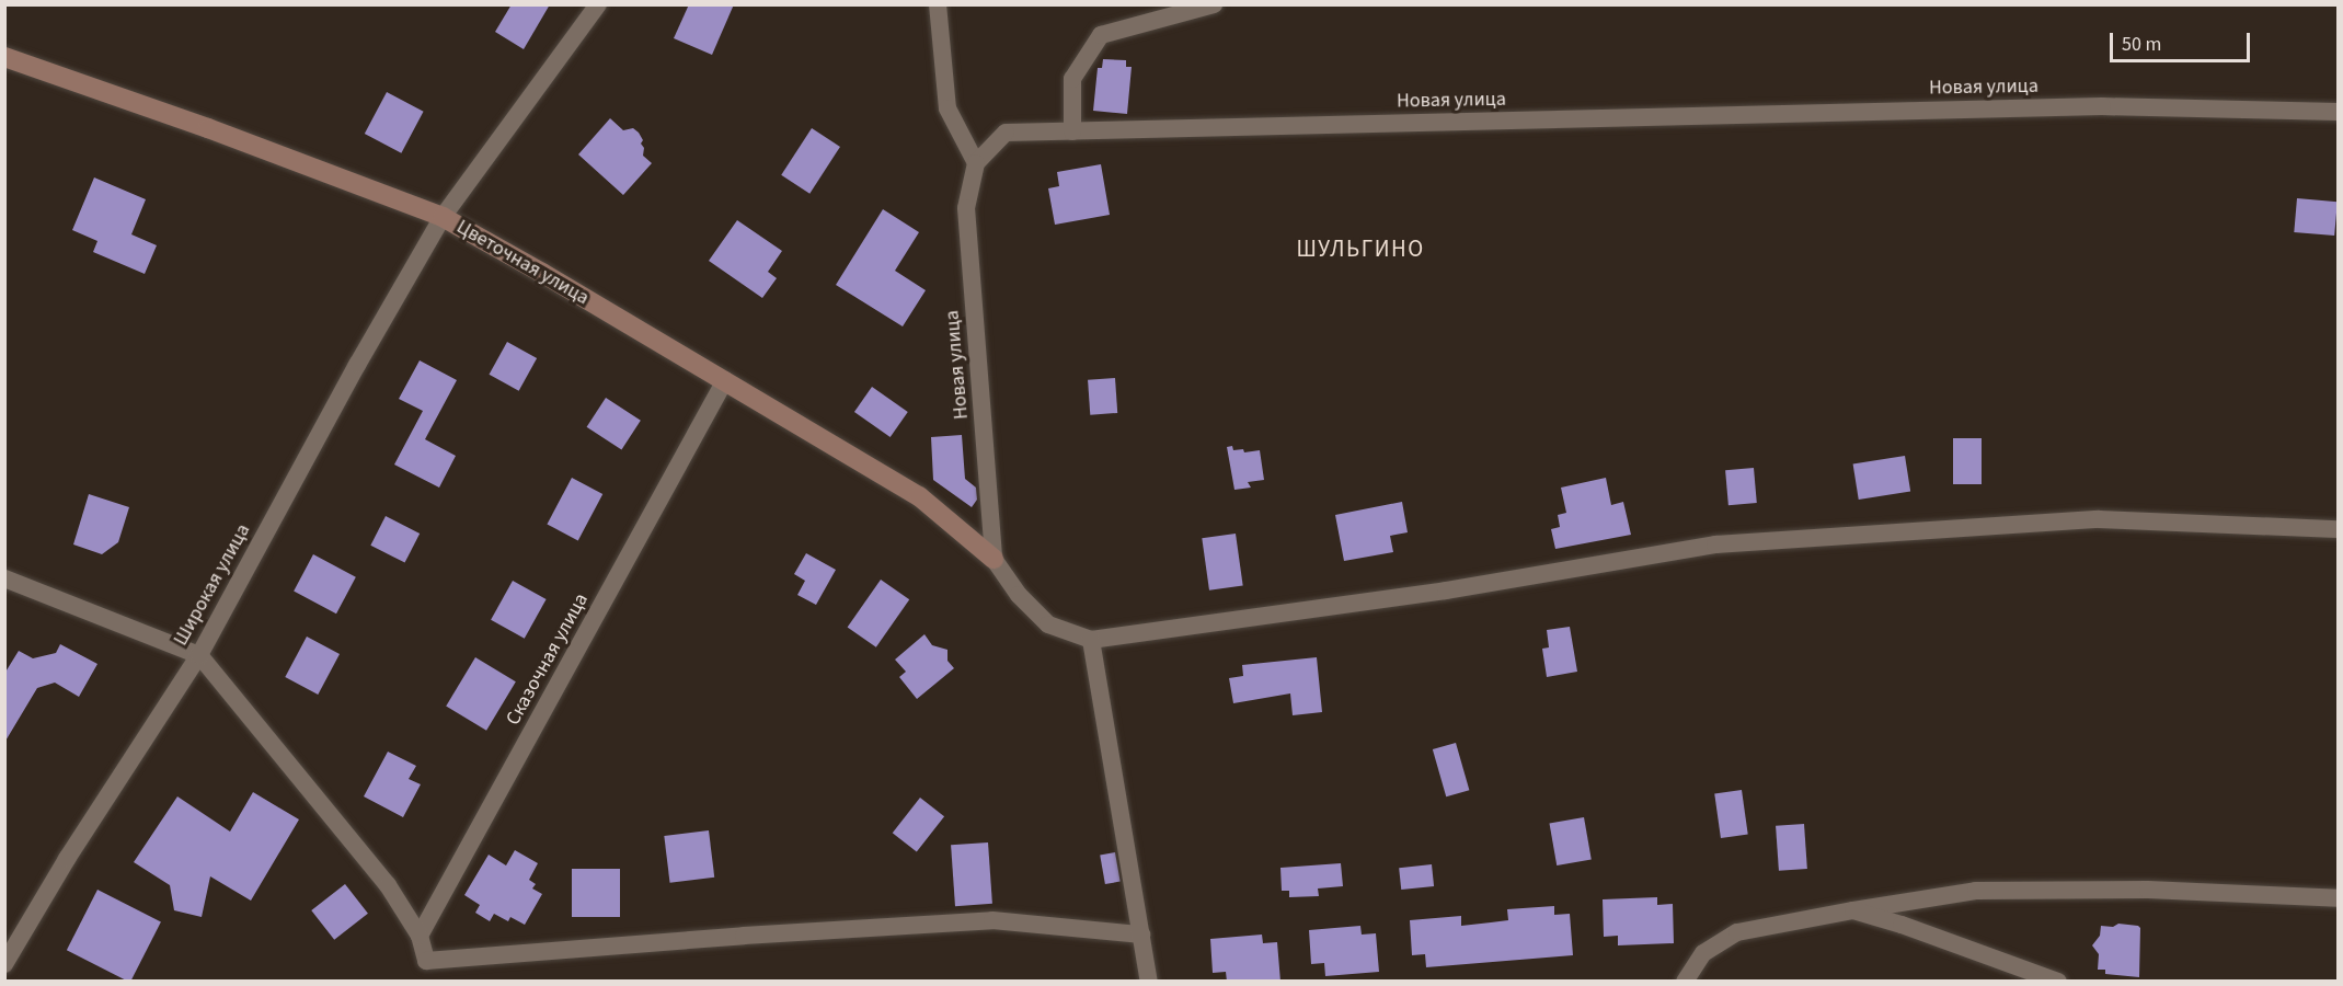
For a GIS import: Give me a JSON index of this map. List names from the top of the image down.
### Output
{
  "streets": {
    "street": [
      "Новая улица",
      "Цветочная улица",
      "Широкая улица",
      "Сказочная улица"
    ]
  },
  "crossings": [
    ["Новая улица", "Цветочная улица"],
    ["Цветочная улица", "Широкая улица"],
    ["Цветочная улица", "Сказочная улица"]
  ],
  "districts": ["ШУЛЬГИНО"],
  "scale_bar": "50 m"
}
